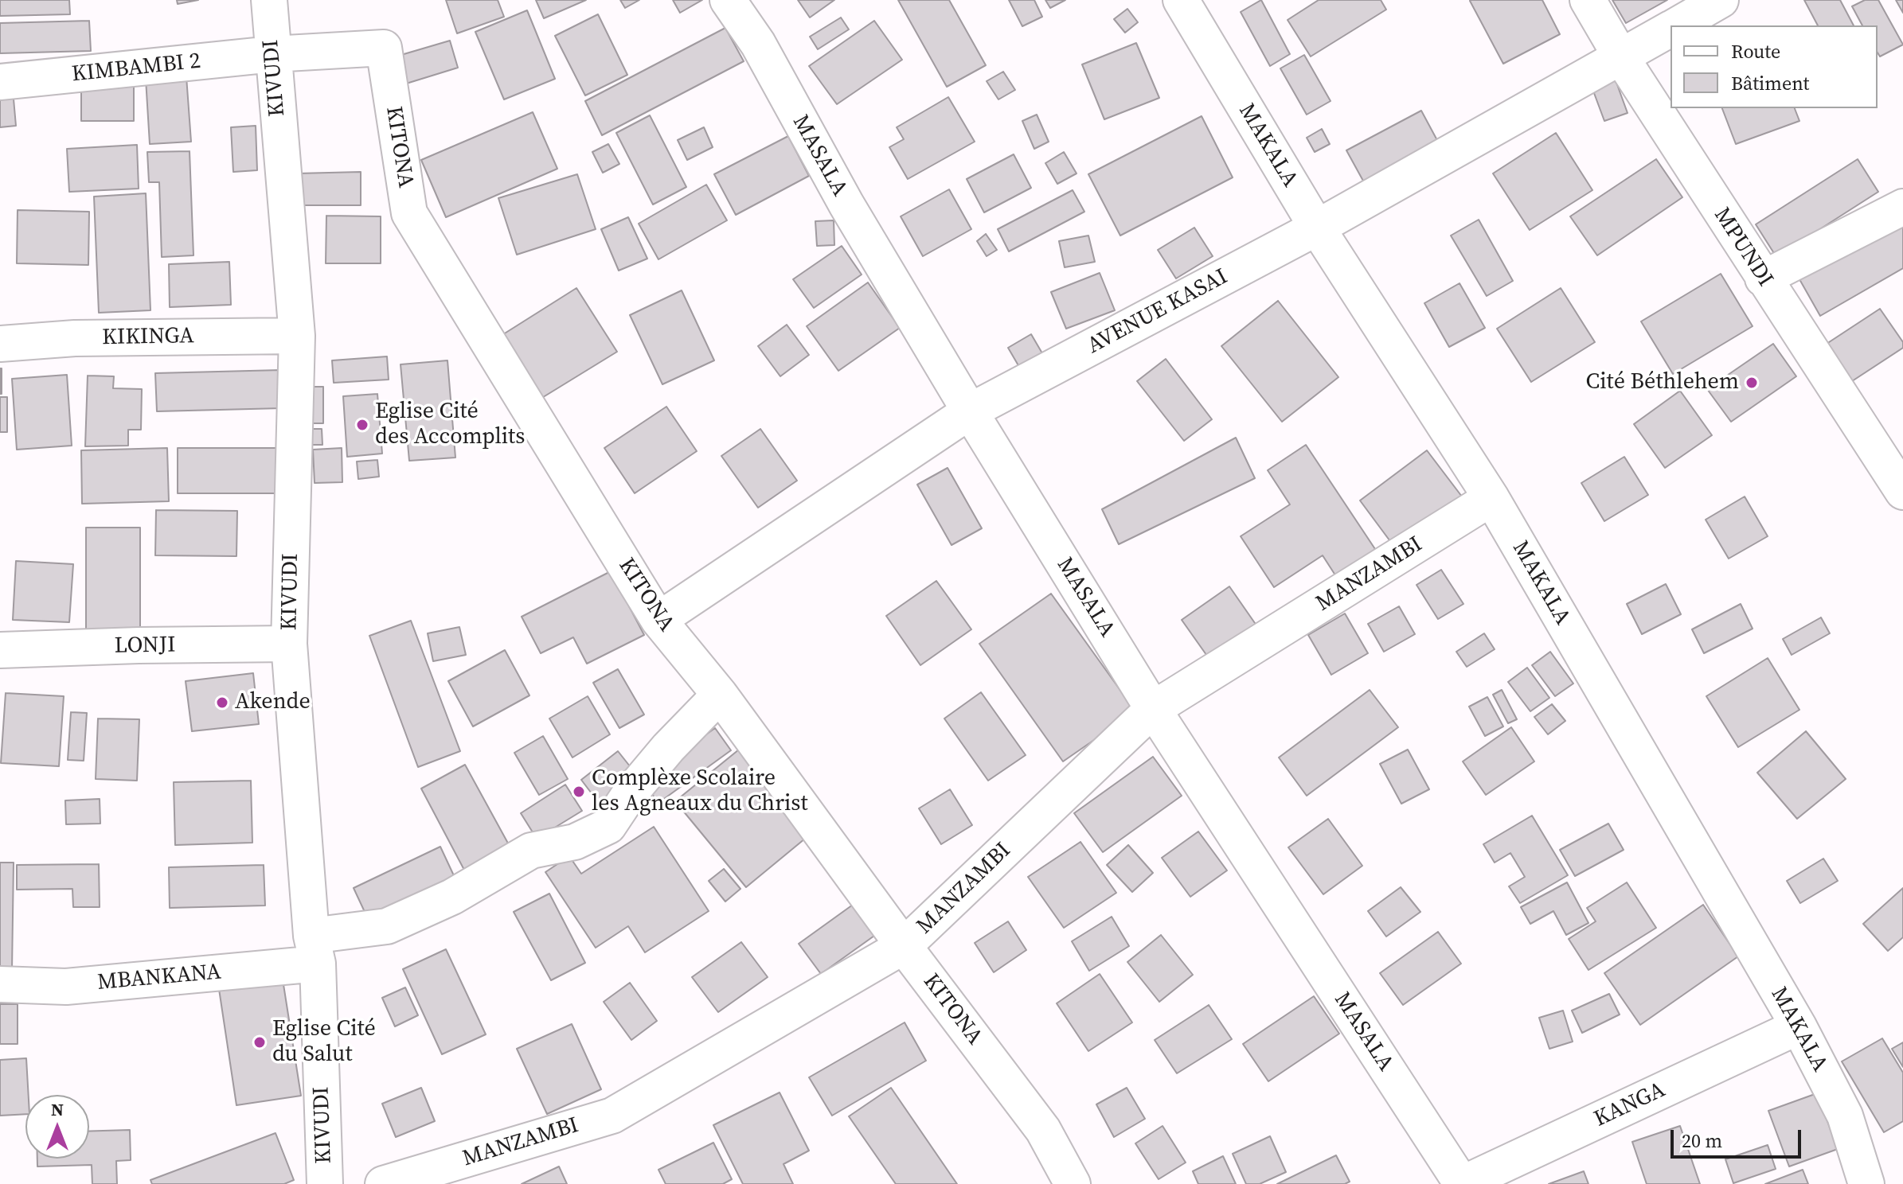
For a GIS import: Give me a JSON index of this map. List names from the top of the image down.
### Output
{
  "streets": {
    "street": [
      "KIMBAMBI 2",
      "KIVUDI",
      "MAKALA",
      "KITONA",
      "MASALA",
      "MPUNDI",
      "AVENUE KASAI",
      "KIKINGA",
      "MANZAMBI",
      "LONJI",
      "MBANKANA",
      "KANGA"
    ]
  },
  "crossings": [
    ["KIMBAMBI 2", "KIVUDI"],
    ["KIMBAMBI 2", "KITONA"],
    ["KIVUDI", "KITONA"],
    ["KIVUDI", "KIKINGA"],
    ["KIVUDI", "LONJI"],
    ["KIVUDI", "MBANKANA"],
    ["MAKALA", "AVENUE KASAI"],
    ["MAKALA", "MANZAMBI"],
    ["MAKALA", "KANGA"],
    ["KITONA", "AVENUE KASAI"],
    ["KITONA", "MANZAMBI"],
    ["KITONA", "MBANKANA"],
    ["MASALA", "AVENUE KASAI"],
    ["MASALA", "MANZAMBI"],
    ["MASALA", "KANGA"],
    ["MPUNDI", "AVENUE KASAI"]
  ],
  "places": [
    "Cité Béthlehem",
    "Eglise Cité des Accomplits",
    "Akende",
    "Complèxe Scolaire les Agneaux du Christ",
    "Eglise Cité du Salut"
  ],
  "legend": ["Route", "Bâtiment"],
  "scale_bar": "20 m",
  "north": "top"
}
